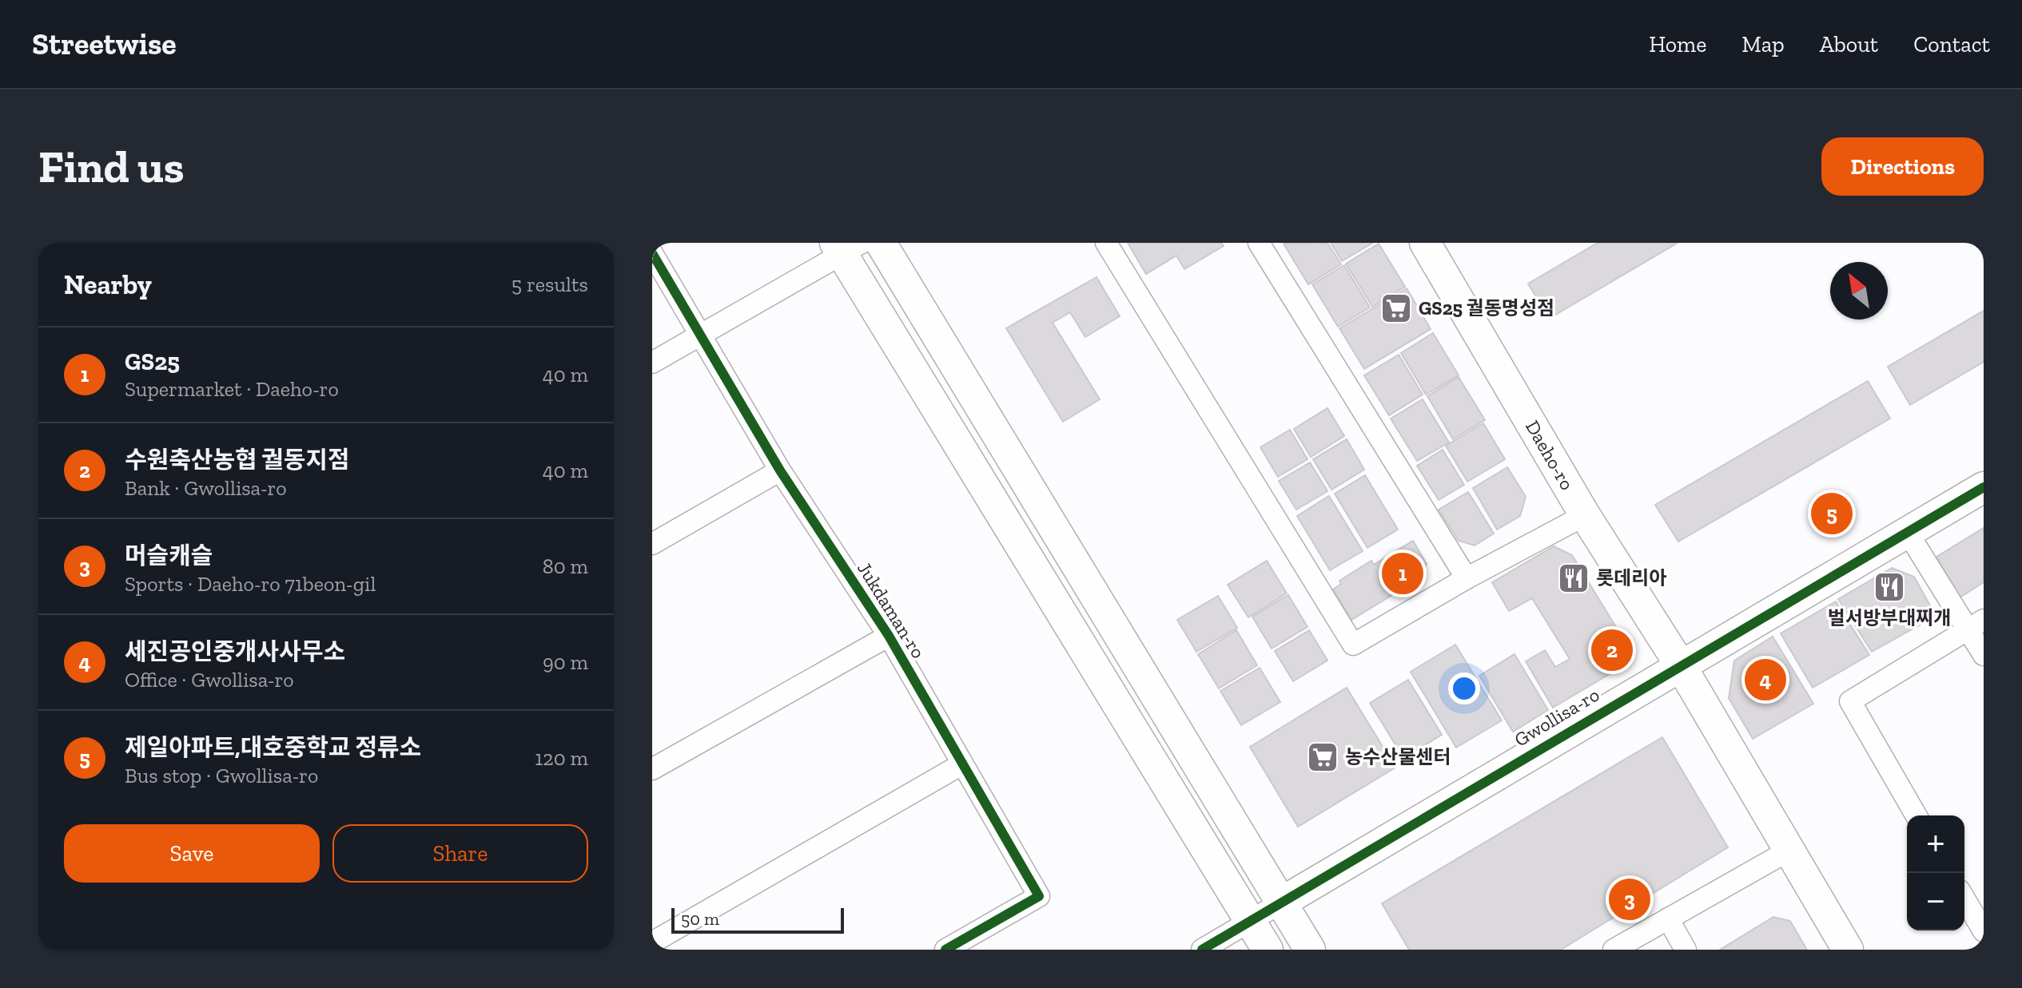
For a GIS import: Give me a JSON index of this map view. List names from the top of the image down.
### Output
{
  "streets": {
    "street": ["Daeho-ro", "Jukdaman-ro", "Gwollisa-ro"]
  },
  "crossings": [
    ["Daeho-ro", "Gwollisa-ro"]
  ],
  "places": {
    "supermarket": ["GS25 궐동명성점", "농수산물센터"],
    "restaurant": ["롯데리아", "벌서방부대찌개"]
  },
  "scale_bar": "50 m",
  "north": "top left",
  "page": {
    "header": "Streetwise",
    "nav": [
      "Home",
      "Map",
      "About",
      "Contact"
    ],
    "buttons": [
      "Directions",
      ["Save", "Share"]
    ],
    "title": "Find us",
    "heading": ["Nearby", "5 results"],
    "list": [
      {
        "mark": "1",
        "name": "GS25",
        "note": "Supermarket · Daeho-ro",
        "value": "40 m"
      },
      {
        "mark": "2",
        "name": "수원축산농협 궐동지점",
        "note": "Bank · Gwollisa-ro",
        "value": "40 m"
      },
      {
        "mark": "3",
        "name": "머슬캐슬",
        "note": "Sports · Daeho-ro 71beon-gil",
        "value": "80 m"
      },
      {
        "mark": "4",
        "name": "세진공인중개사사무소",
        "note": "Office · Gwollisa-ro",
        "value": "90 m"
      },
      {
        "mark": "5",
        "name": "제일아파트,대호중학교 정류소",
        "note": "Bus stop · Gwollisa-ro",
        "value": "120 m"
      }
    ],
    "pins": [
      "5",
      "1",
      "2",
      "4",
      "3"
    ],
    "map_buttons": ["+", "−"],
    "scale": "50 m"
  }
}
